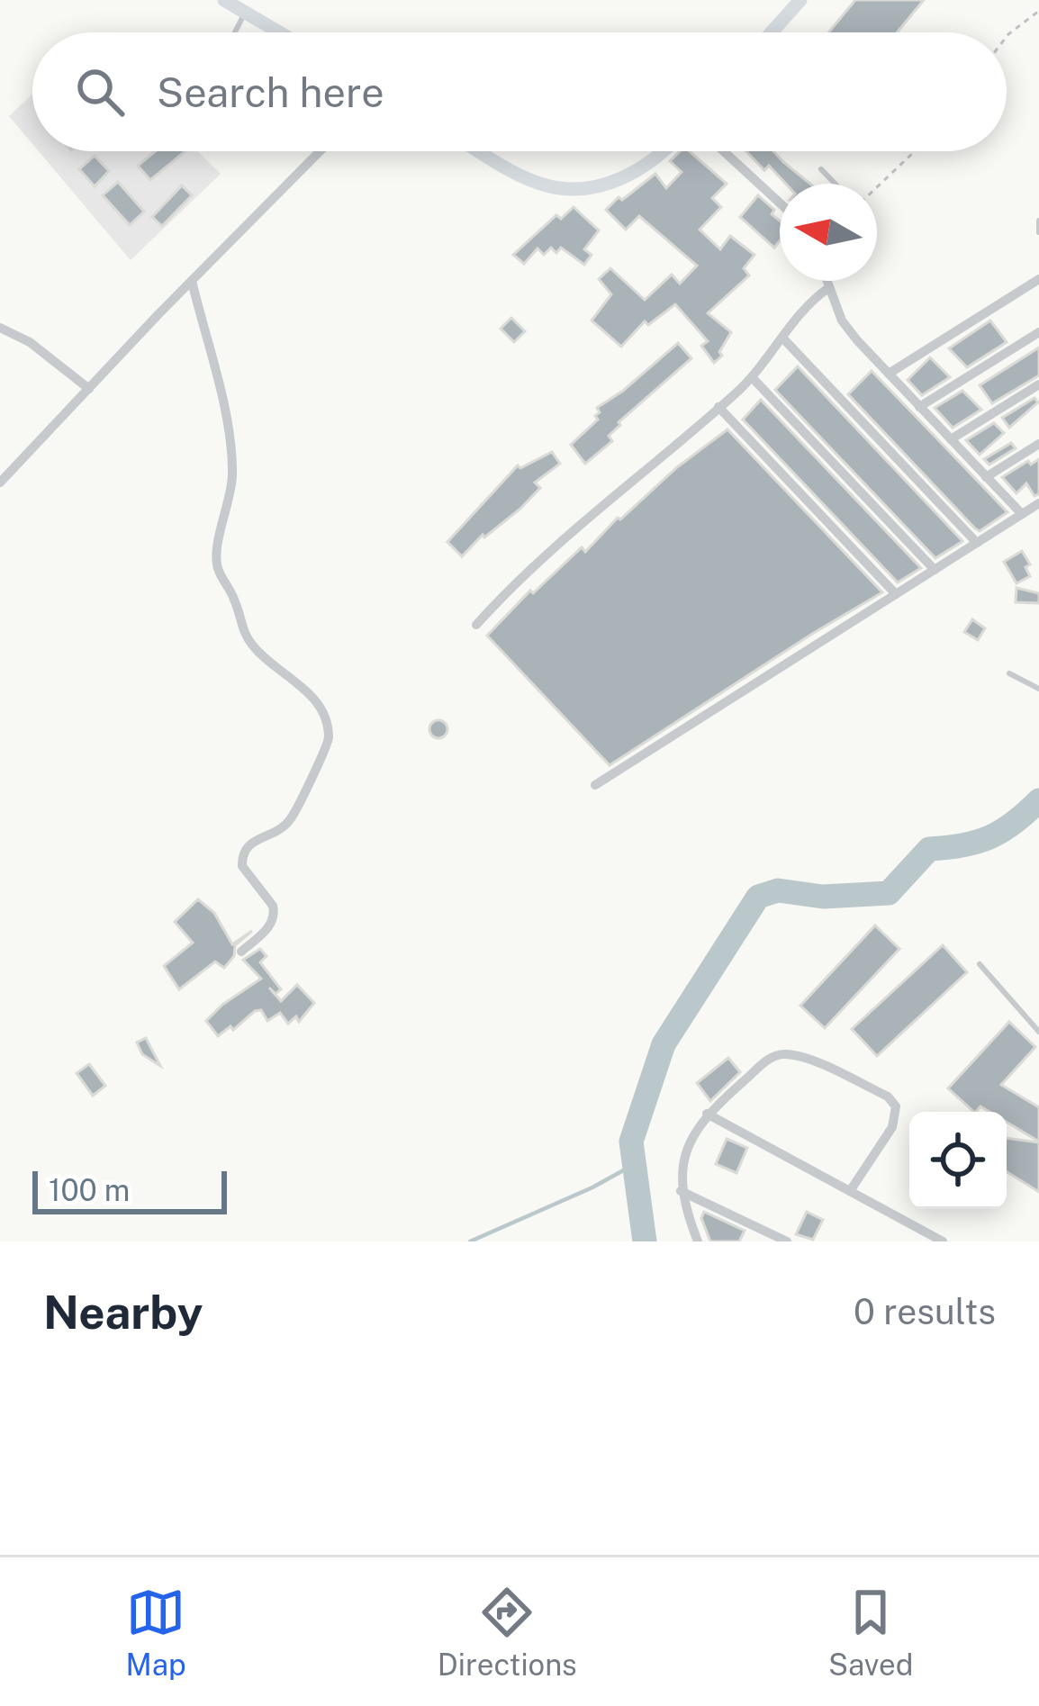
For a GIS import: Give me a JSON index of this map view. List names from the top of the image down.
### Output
{
  "scale_bar": "100 m",
  "north": "left",
  "page": {
    "search": "Search here",
    "scale": "100 m",
    "heading": ["Nearby", "0 results"],
    "nav": ["Map", "Directions", "Saved"]
  }
}
